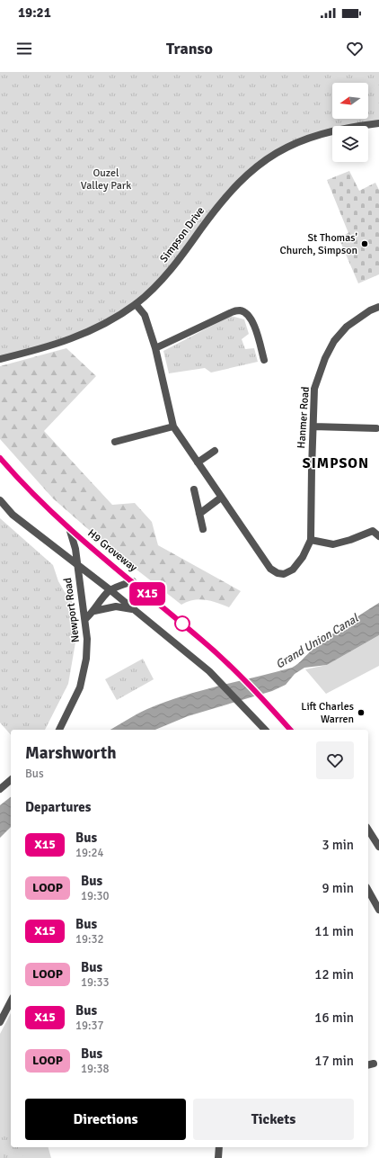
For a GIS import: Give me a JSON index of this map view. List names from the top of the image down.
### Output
{
  "streets": {
    "street": [
      "Simpson Drive",
      "Hanmer Road",
      "H9 Groveway",
      "Newport Road"
    ]
  },
  "crossings": [
    ["Simpson Drive", "Hanmer Road"],
    ["H9 Groveway", "Newport Road"]
  ],
  "districts": ["SIMPSON"],
  "water": ["Grand Union Canal"],
  "parks": ["Ouzel Valley Park"],
  "places": ["St Thomas' Church, Simpson", "Lift Charles Warren"],
  "lines": ["bus line X15"],
  "north": "left",
  "page": {
    "status": "19:21",
    "header": "Transo",
    "on_map": "X15",
    "heading": [
      ["Marshworth", "Bus"],
      "Departures"
    ],
    "list": [
      {
        "mark": "X15",
        "name": "Bus",
        "note": "19:24",
        "value": "3 min"
      },
      {
        "mark": "LOOP",
        "name": "Bus",
        "note": "19:30",
        "value": "9 min"
      },
      {
        "mark": "X15",
        "name": "Bus",
        "note": "19:32",
        "value": "11 min"
      },
      {
        "mark": "LOOP",
        "name": "Bus",
        "note": "19:33",
        "value": "12 min"
      },
      {
        "mark": "X15",
        "name": "Bus",
        "note": "19:37",
        "value": "16 min"
      },
      {
        "mark": "LOOP",
        "name": "Bus",
        "note": "19:38",
        "value": "17 min"
      }
    ],
    "buttons": ["Directions", "Tickets"]
  }
}
